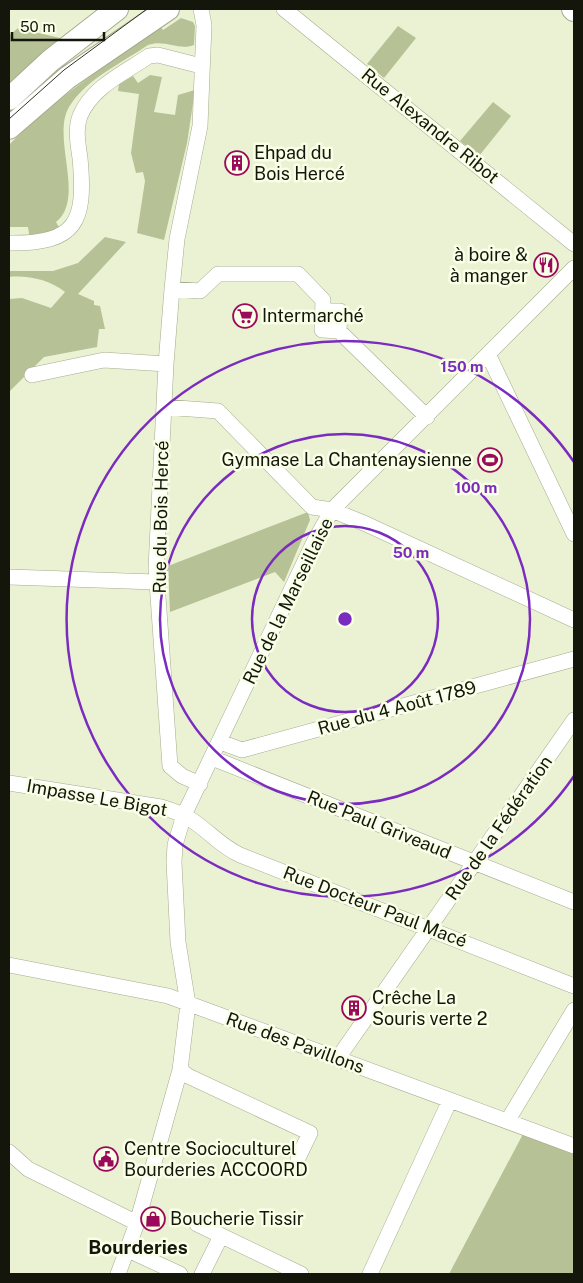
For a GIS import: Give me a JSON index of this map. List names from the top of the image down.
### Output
{
  "streets": {
    "street": [
      "Rue Alexandre Ribot",
      "Rue du Bois Hercé",
      "Rue de la Marseillaise",
      "Rue du 4 Août 1789",
      "Impasse Le Bigot",
      "Rue Paul Griveaud",
      "Rue de la Fédération",
      "Rue Docteur Paul Macé",
      "Rue des Pavillons"
    ]
  },
  "crossings": [
    ["Rue du Bois Hercé", "Rue de la Marseillaise"],
    ["Rue de la Marseillaise", "Rue du 4 Août 1789"],
    ["Rue de la Marseillaise", "Rue Paul Griveaud"],
    ["Impasse Le Bigot", "Rue Docteur Paul Macé"],
    ["Rue Paul Griveaud", "Rue de la Fédération"],
    ["Rue de la Fédération", "Rue Docteur Paul Macé"],
    ["Rue de la Fédération", "Rue des Pavillons"]
  ],
  "districts": ["Bourderies"],
  "places": {
    "building": ["Ehpad du Bois Hercé", "Crêche La Souris verte 2"],
    "restaurant": ["à boire & à manger"],
    "supermarket": ["Intermarché"],
    "sports": ["Gymnase La Chantenaysienne"],
    "public building": ["Centre Socioculturel Bourderies ACCOORD"],
    "shop": ["Boucherie Tissir"]
  },
  "scale_bar": "50 m",
  "rings": ["150 m", "100 m", "50 m"]
}
